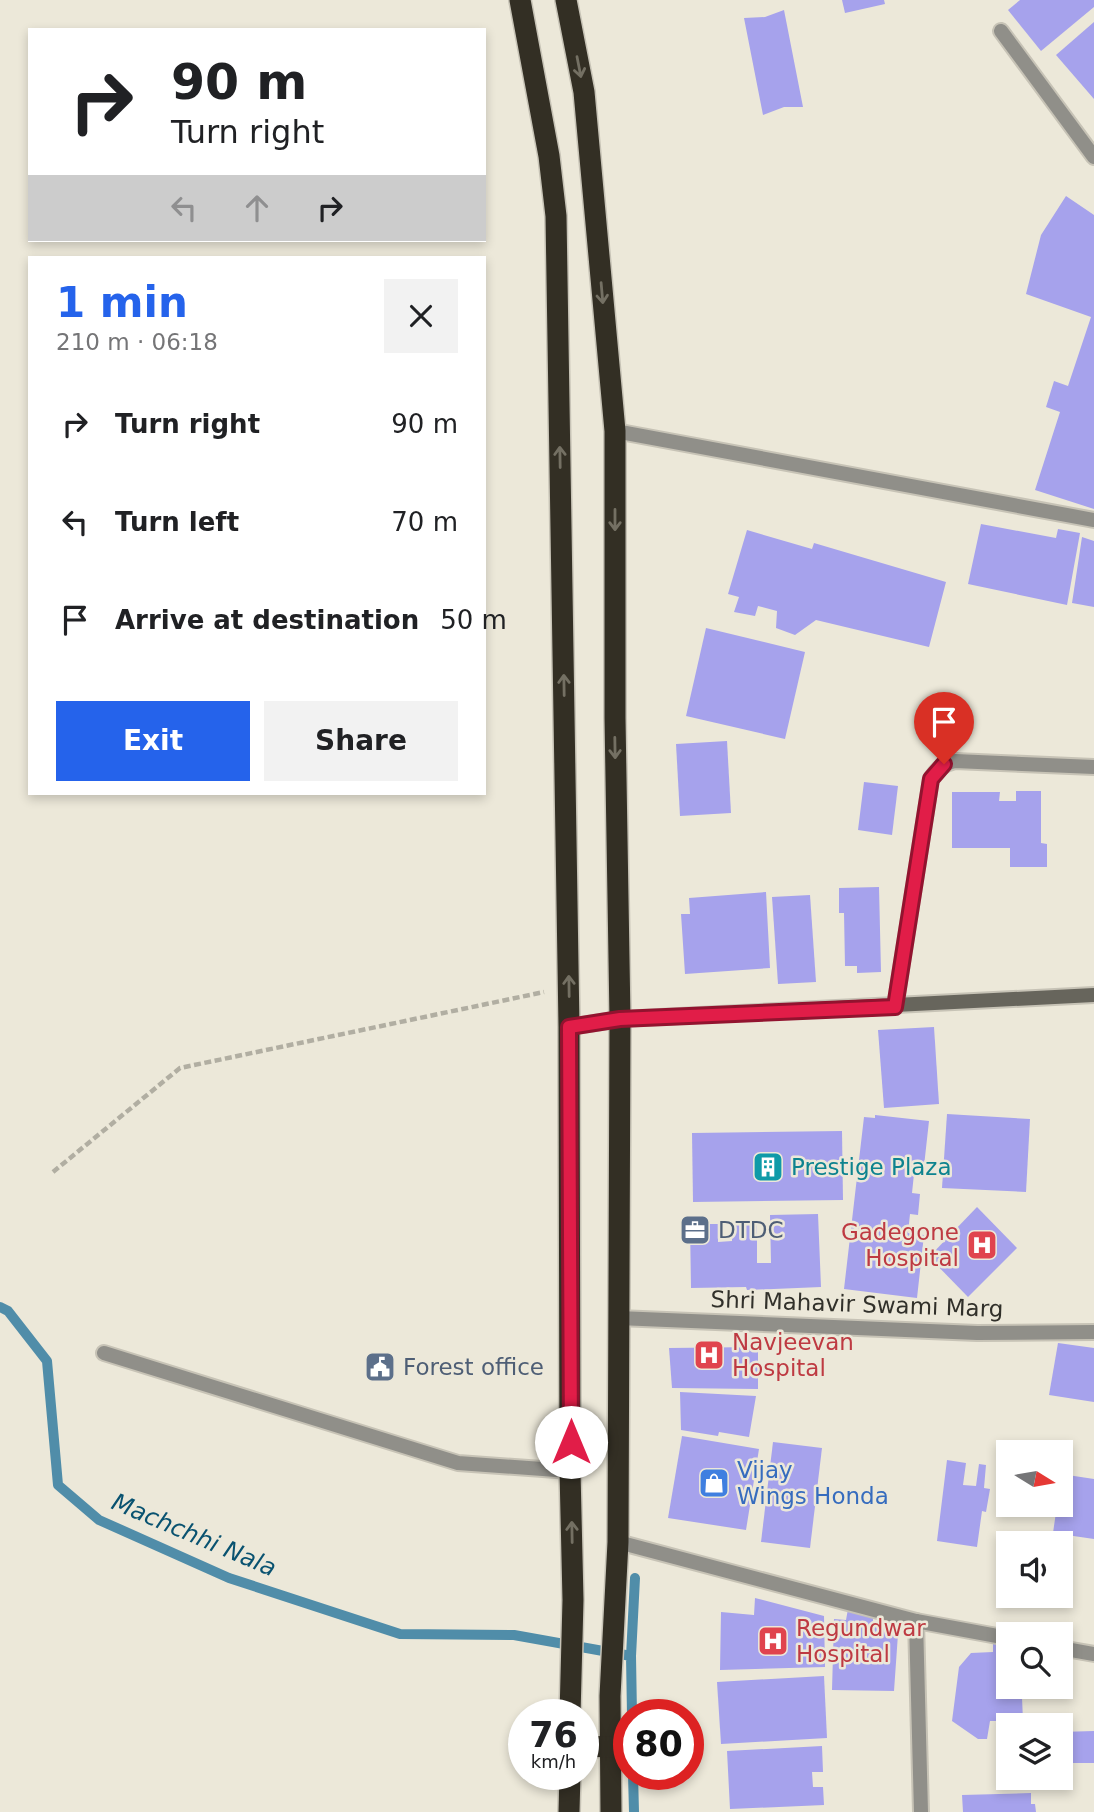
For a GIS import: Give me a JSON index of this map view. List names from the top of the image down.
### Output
{
  "streets": {
    "street": ["Shri Mahavir Swami Marg"]
  },
  "water": ["Machchhi Nala"],
  "places": {
    "building": ["Prestige Plaza"],
    "office": ["DTDC"],
    "hospital": ["Gadegone Hospital", "Navjeevan Hospital", "Regundwar Hospital"],
    "public building": ["Forest office"],
    "shop": ["Vijay Wings Honda"]
  },
  "north": "right",
  "page": {
    "turn": ["90 m", "Turn right"],
    "heading": ["1 min", "210 m · 06:18"],
    "list": [
      {
        "name": "Turn right",
        "value": "90 m"
      },
      {
        "name": "Turn left",
        "value": "70 m"
      },
      {
        "name": "Arrive at destination",
        "value": "50 m"
      }
    ],
    "buttons": ["Exit", "Share"],
    "speed": "76 km/h",
    "limit": "80"
  }
}
